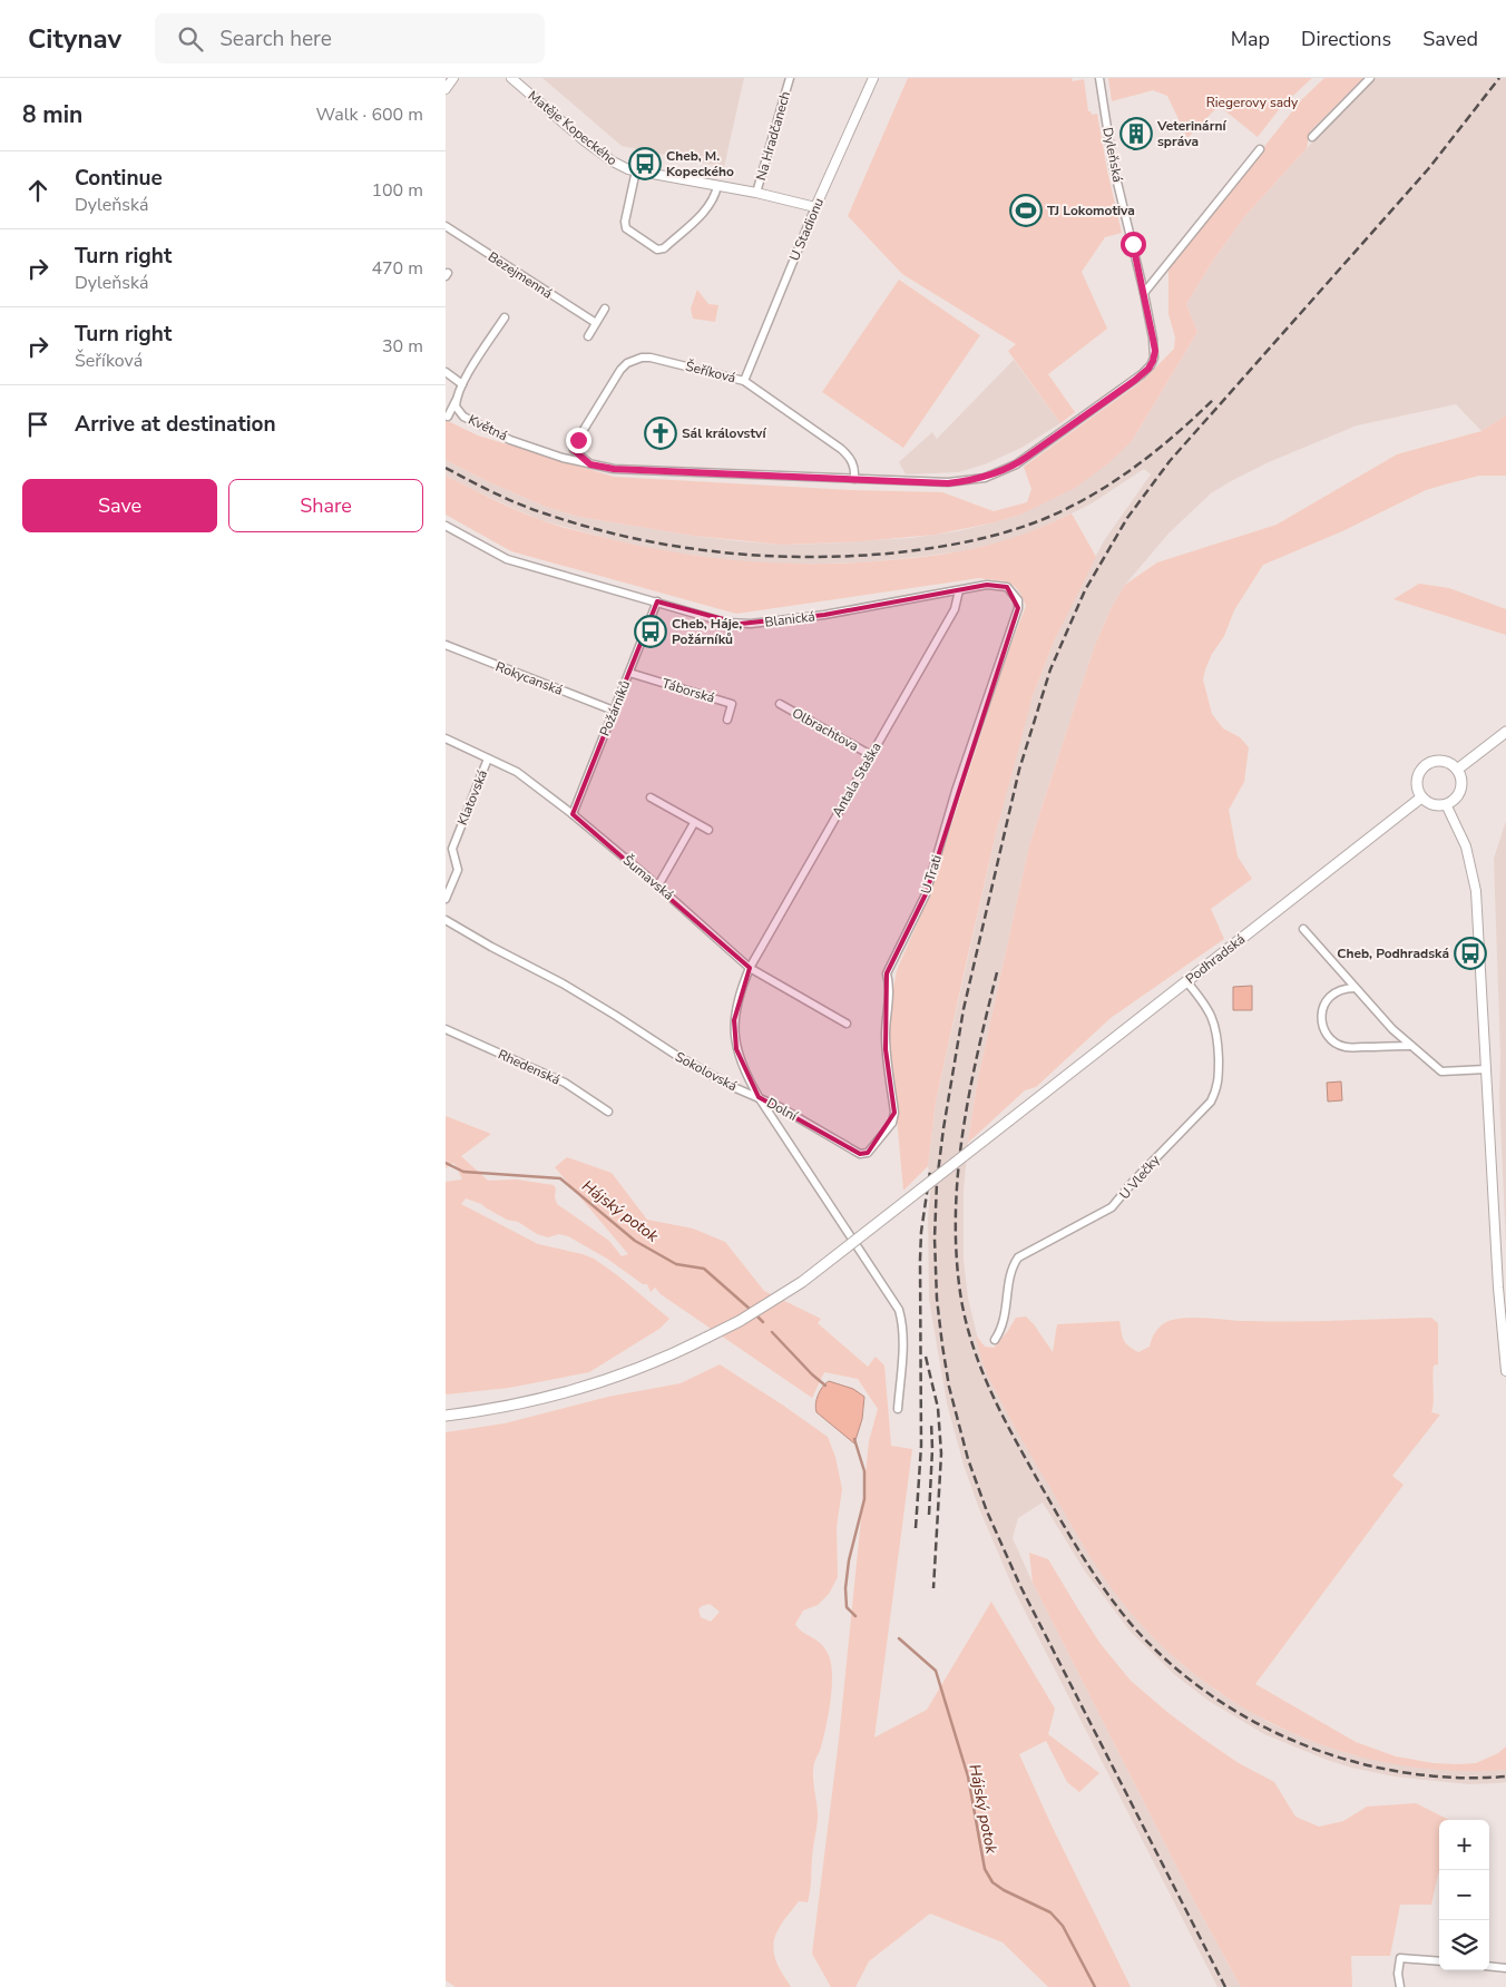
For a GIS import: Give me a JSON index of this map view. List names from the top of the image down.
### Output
{
  "streets": {
    "main road": ["Podhradská"],
    "street": [
      "Matěje Kopeckého",
      "Na Hradčanech",
      "Dyleňská",
      "U Stadionu",
      "Bezejmenná",
      "Šeříková",
      "Květná",
      "Blanická",
      "Rokycanská",
      "Táborská",
      "Požárníků",
      "Olbrachtova",
      "Antala Staška",
      "Klatovská",
      "U Trati",
      "Šumavská",
      "Rhedenská",
      "Sokolovská",
      "Dolní",
      "U Vlečky"
    ]
  },
  "crossings": [
    ["Matěje Kopeckého", "Na Hradčanech"],
    ["Matěje Kopeckého", "U Stadionu"],
    ["Dyleňská", "Šeříková"],
    ["Dyleňská", "Květná"],
    ["U Stadionu", "Šeříková"],
    ["Šeříková", "Květná"],
    ["Blanická", "Požárníků"],
    ["Blanická", "Antala Staška"],
    ["Blanická", "U Trati"],
    ["Rokycanská", "Požárníků"],
    ["Táborská", "Požárníků"],
    ["Požárníků", "Šumavská"],
    ["Olbrachtova", "Antala Staška"],
    ["Antala Staška", "Šumavská"],
    ["Antala Staška", "Dolní"],
    ["Klatovská", "Šumavská"],
    ["U Trati", "Dolní"],
    ["Šumavská", "Dolní"],
    ["Podhradská", "U Vlečky"],
    ["Sokolovská", "Dolní"]
  ],
  "water": ["Hájský potok"],
  "parks": ["Riegerovy sady"],
  "places": {
    "building": ["Veterinární správa"],
    "bus stop": ["Cheb, M. Kopeckého", "Cheb, Háje, Požárníků", "Cheb, Podhradská"],
    "sports": ["TJ Lokomotiva"],
    "church": ["Sál království"]
  },
  "page": {
    "header": "Citynav",
    "search": "Search here",
    "nav": ["Map", "Directions", "Saved"],
    "heading": ["8 min", "Walk · 600 m"],
    "list": [
      ["Continue", "Dyleňská", "100 m"],
      ["Turn right", "Dyleňská", "470 m"],
      ["Turn right", "Šeříková", "30 m"],
      "Arrive at destination"
    ],
    "buttons": ["Save", "Share"],
    "map_buttons": ["+", "−"]
  }
}
